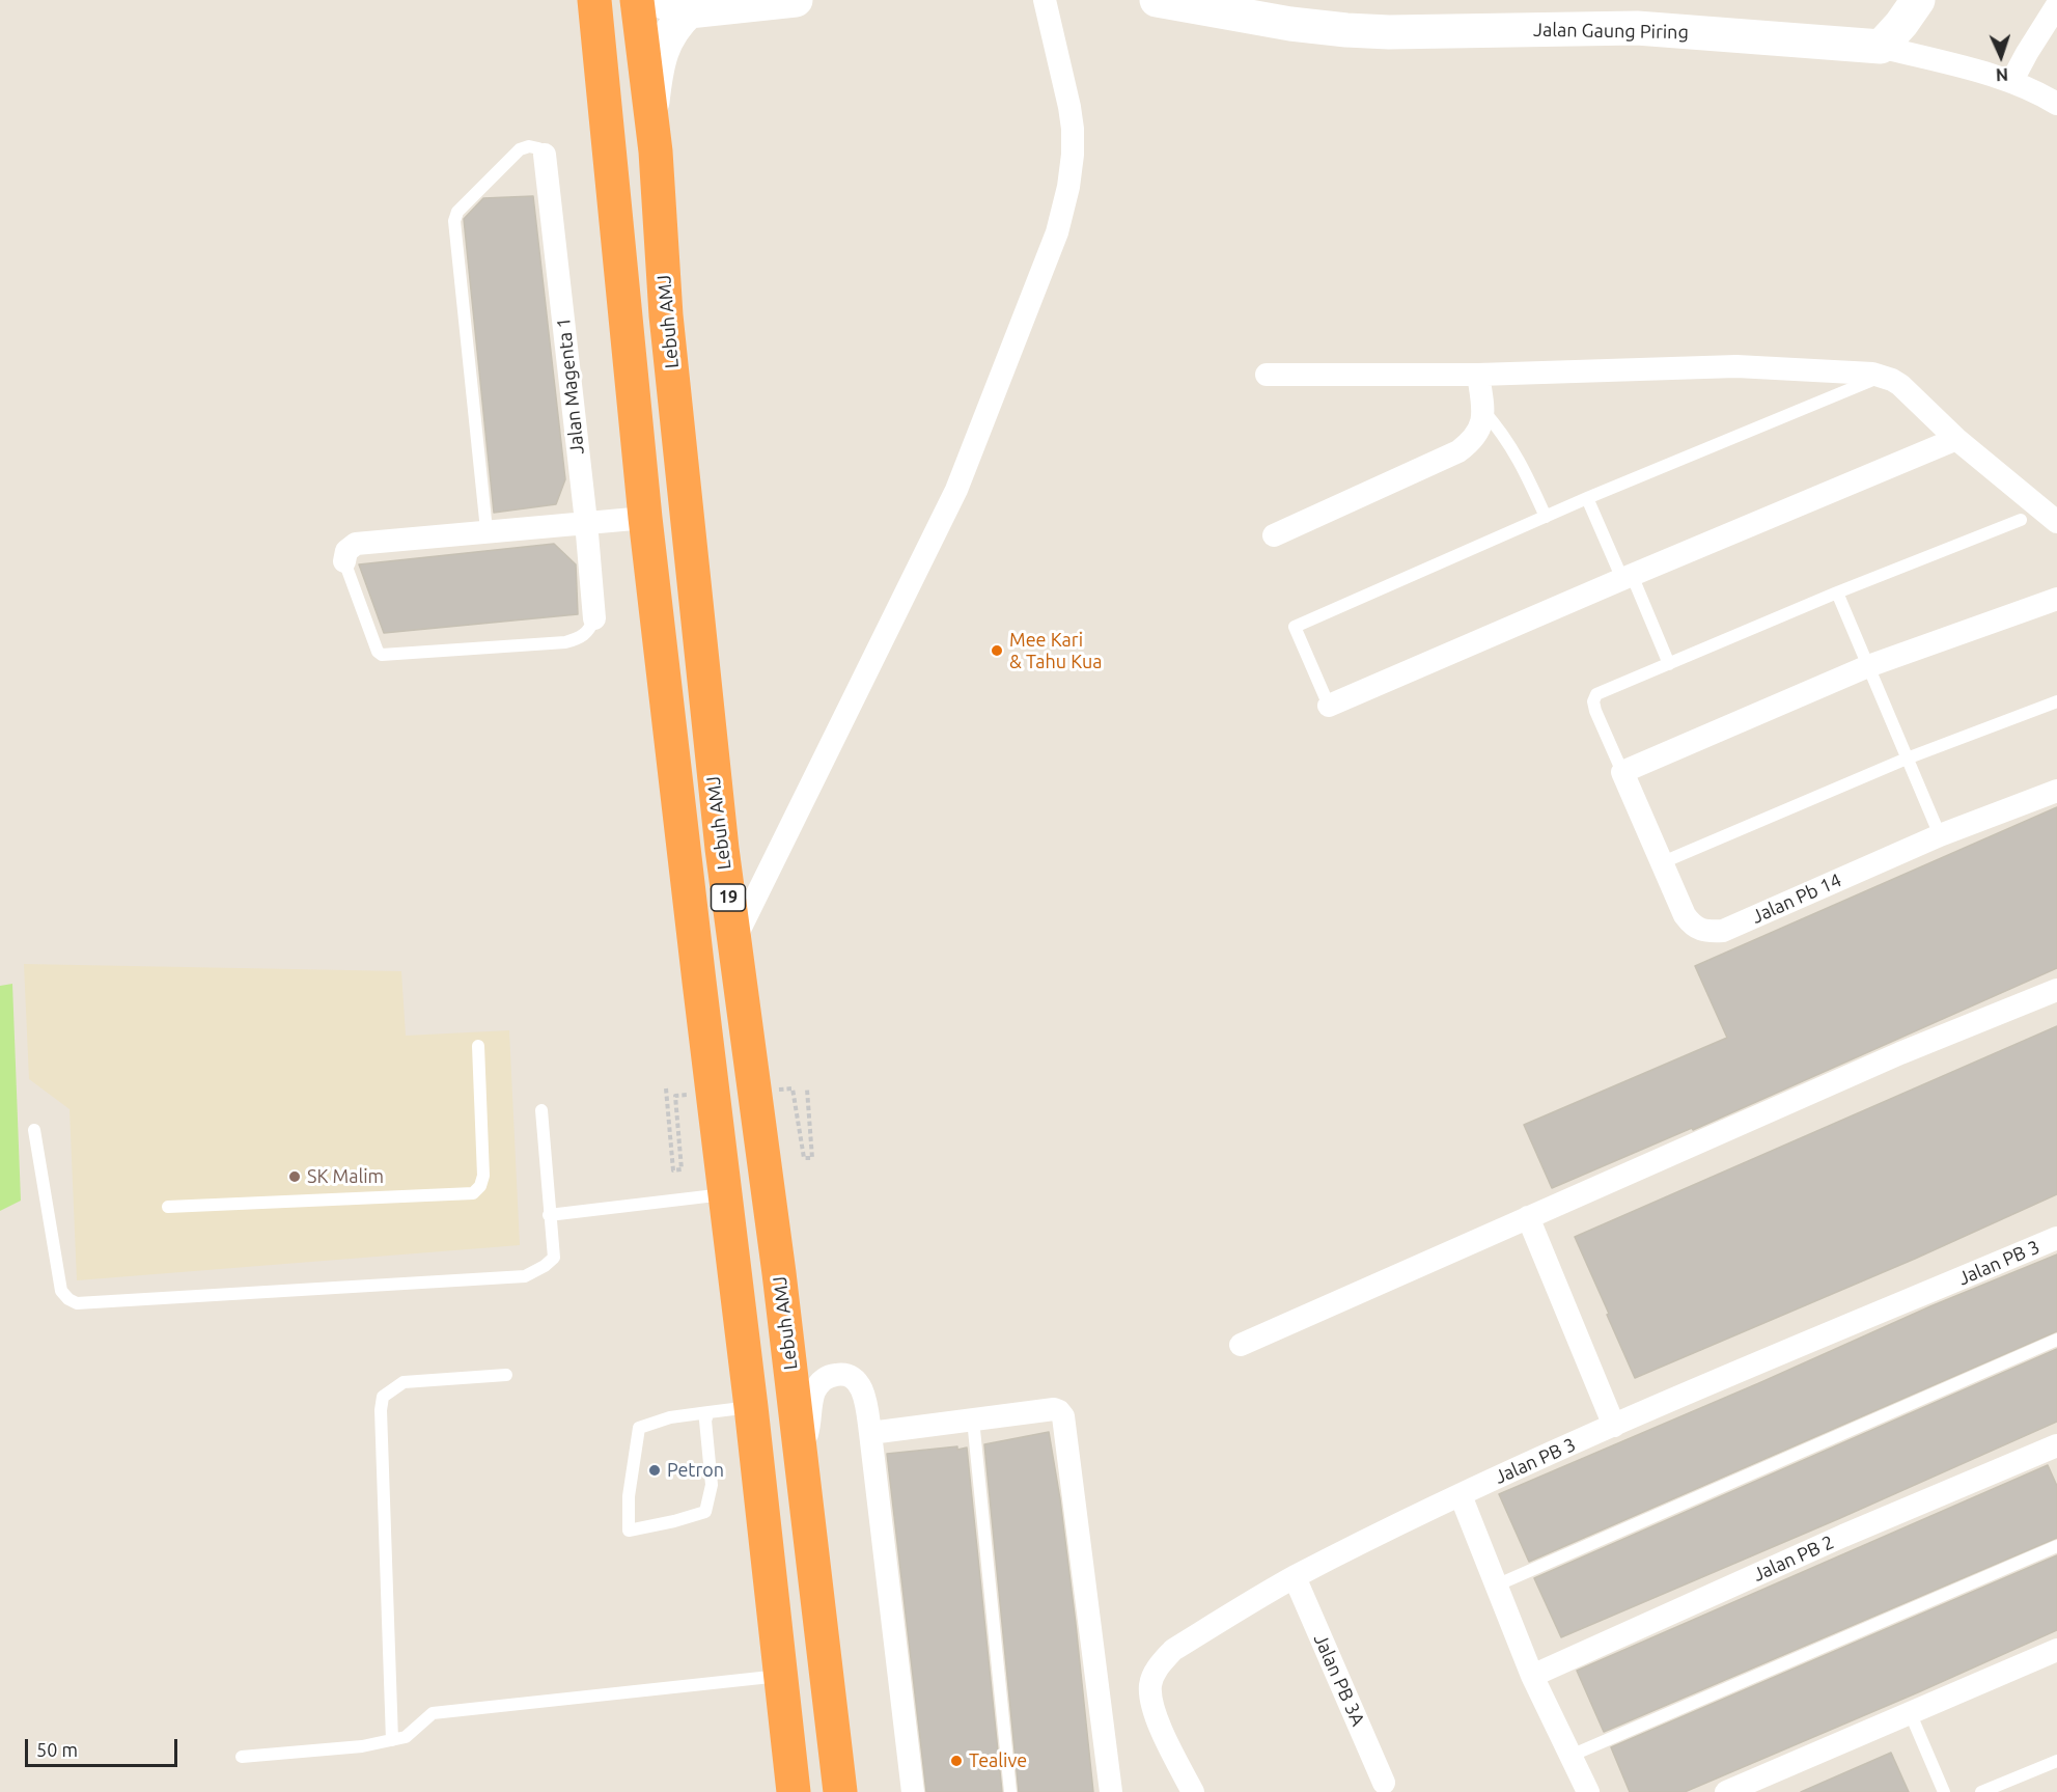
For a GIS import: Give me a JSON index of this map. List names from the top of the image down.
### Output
{
  "streets": {
    "highway": ["Lebuh AMJ", "19"],
    "street": [
      "Jalan Gaung Piring",
      "Jalan Magenta 1",
      "Jalan Pb 14",
      "Jalan PB 3",
      "Jalan PB 2",
      "Jalan PB 3A"
    ]
  },
  "crossings": [
    ["Jalan PB 3", "Jalan PB 3A"]
  ],
  "places": [
    "Mee Kari & Tahu Kua",
    "SK Malim",
    "Petron",
    "Tealive"
  ],
  "scale_bar": "50 m",
  "north": "bottom"
}
